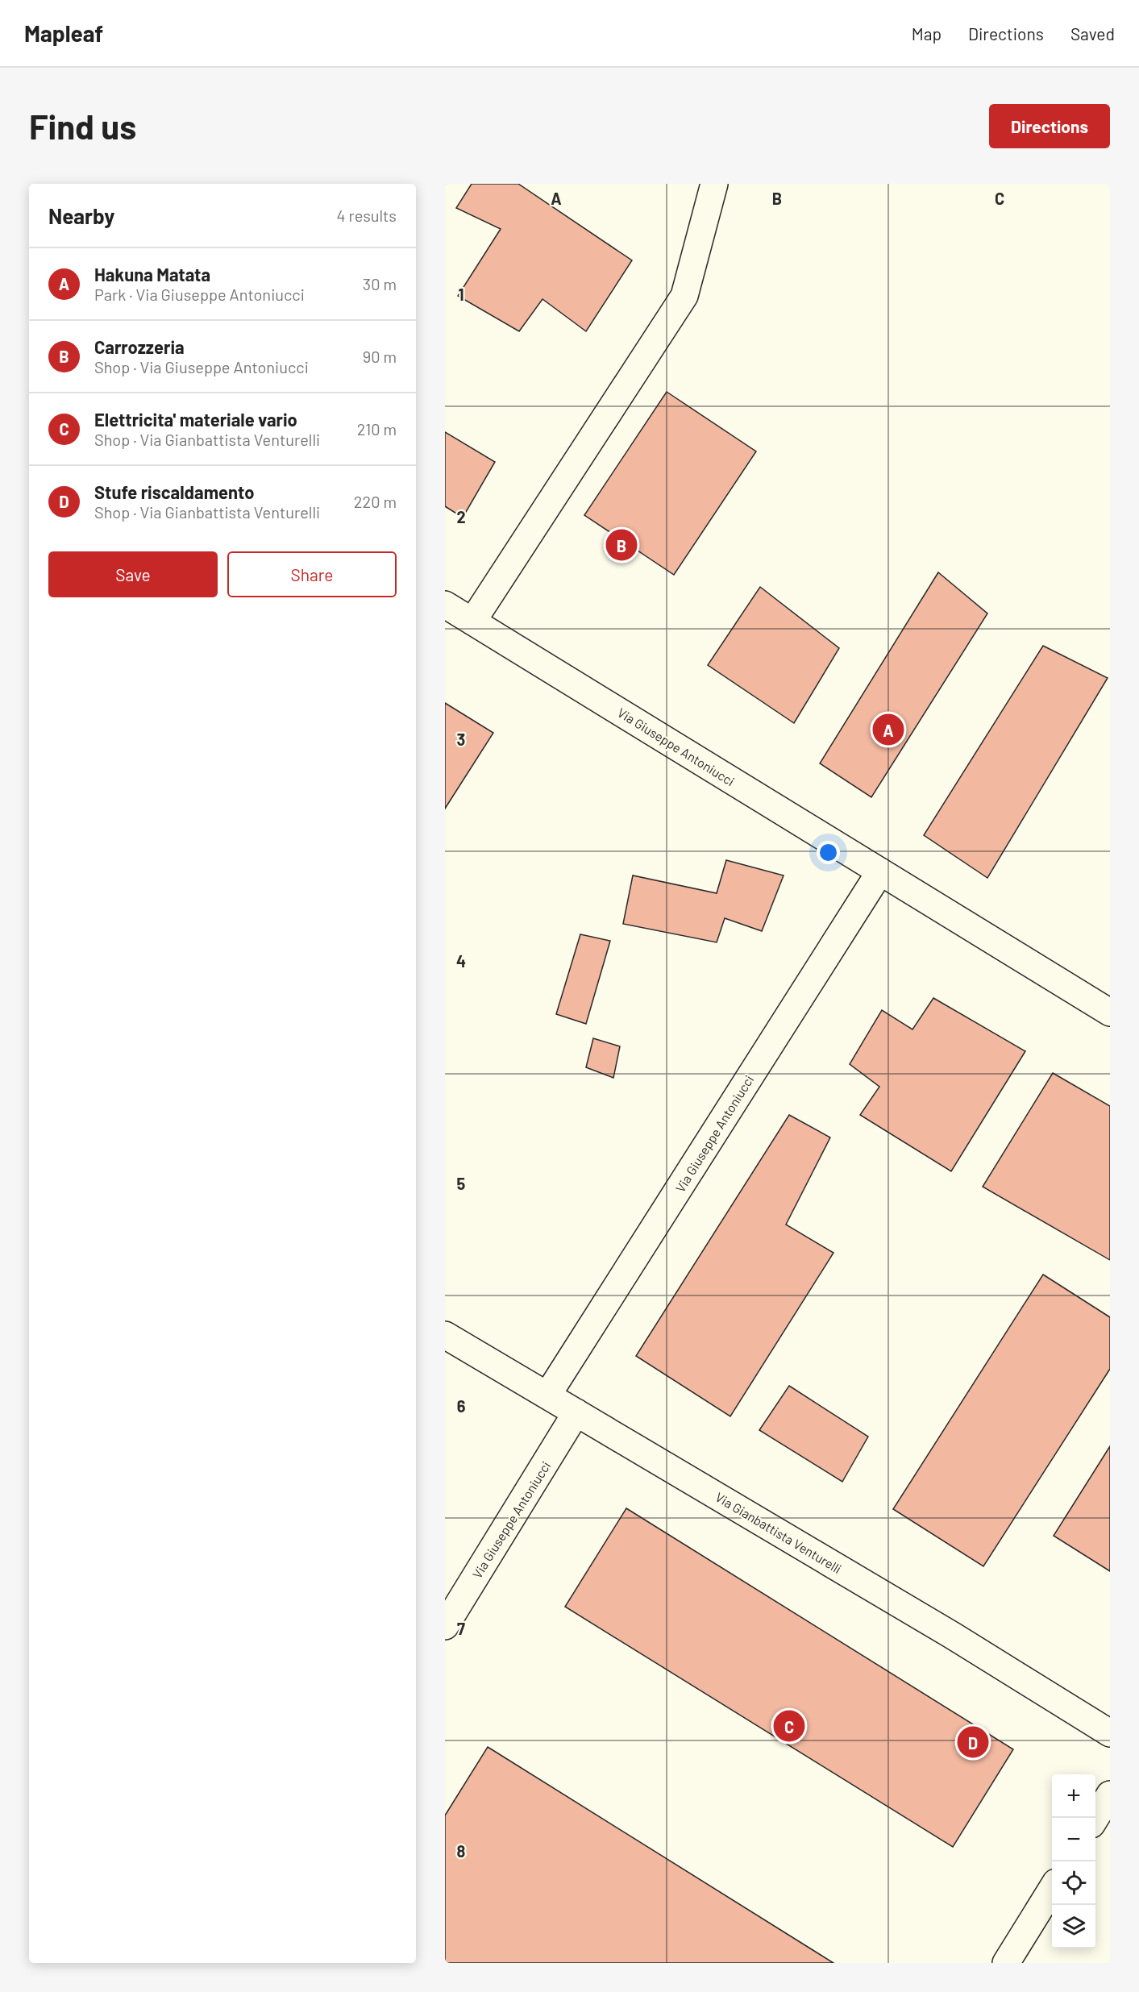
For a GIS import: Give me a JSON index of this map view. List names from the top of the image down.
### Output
{
  "streets": {
    "street": ["Via Giuseppe Antoniucci", "Via Gianbattista Venturelli"]
  },
  "crossings": [
    ["Via Giuseppe Antoniucci", "Via Gianbattista Venturelli"]
  ],
  "page": {
    "header": "Mapleaf",
    "nav": ["Map", "Directions", "Saved"],
    "buttons": [
      "Directions",
      ["Save", "Share"]
    ],
    "title": "Find us",
    "heading": ["Nearby", "4 results"],
    "list": [
      {
        "mark": "A",
        "name": "Hakuna Matata",
        "note": "Park · Via Giuseppe Antoniucci",
        "value": "30 m"
      },
      {
        "mark": "B",
        "name": "Carrozzeria",
        "note": "Shop · Via Giuseppe Antoniucci",
        "value": "90 m"
      },
      {
        "mark": "C",
        "name": "Elettricita' materiale vario",
        "note": "Shop · Via Gianbattista Venturelli",
        "value": "210 m"
      },
      {
        "mark": "D",
        "name": "Stufe riscaldamento",
        "note": "Shop · Via Gianbattista Venturelli",
        "value": "220 m"
      }
    ],
    "pins": [
      "B",
      "A",
      "C",
      "D"
    ],
    "map_buttons": ["+", "−"]
  },
  "grid": {
    "columns": ["A", "B", "C"],
    "rows": [
      "1",
      "2",
      "3",
      "4",
      "5",
      "6",
      "7",
      "8"
    ]
  }
}
